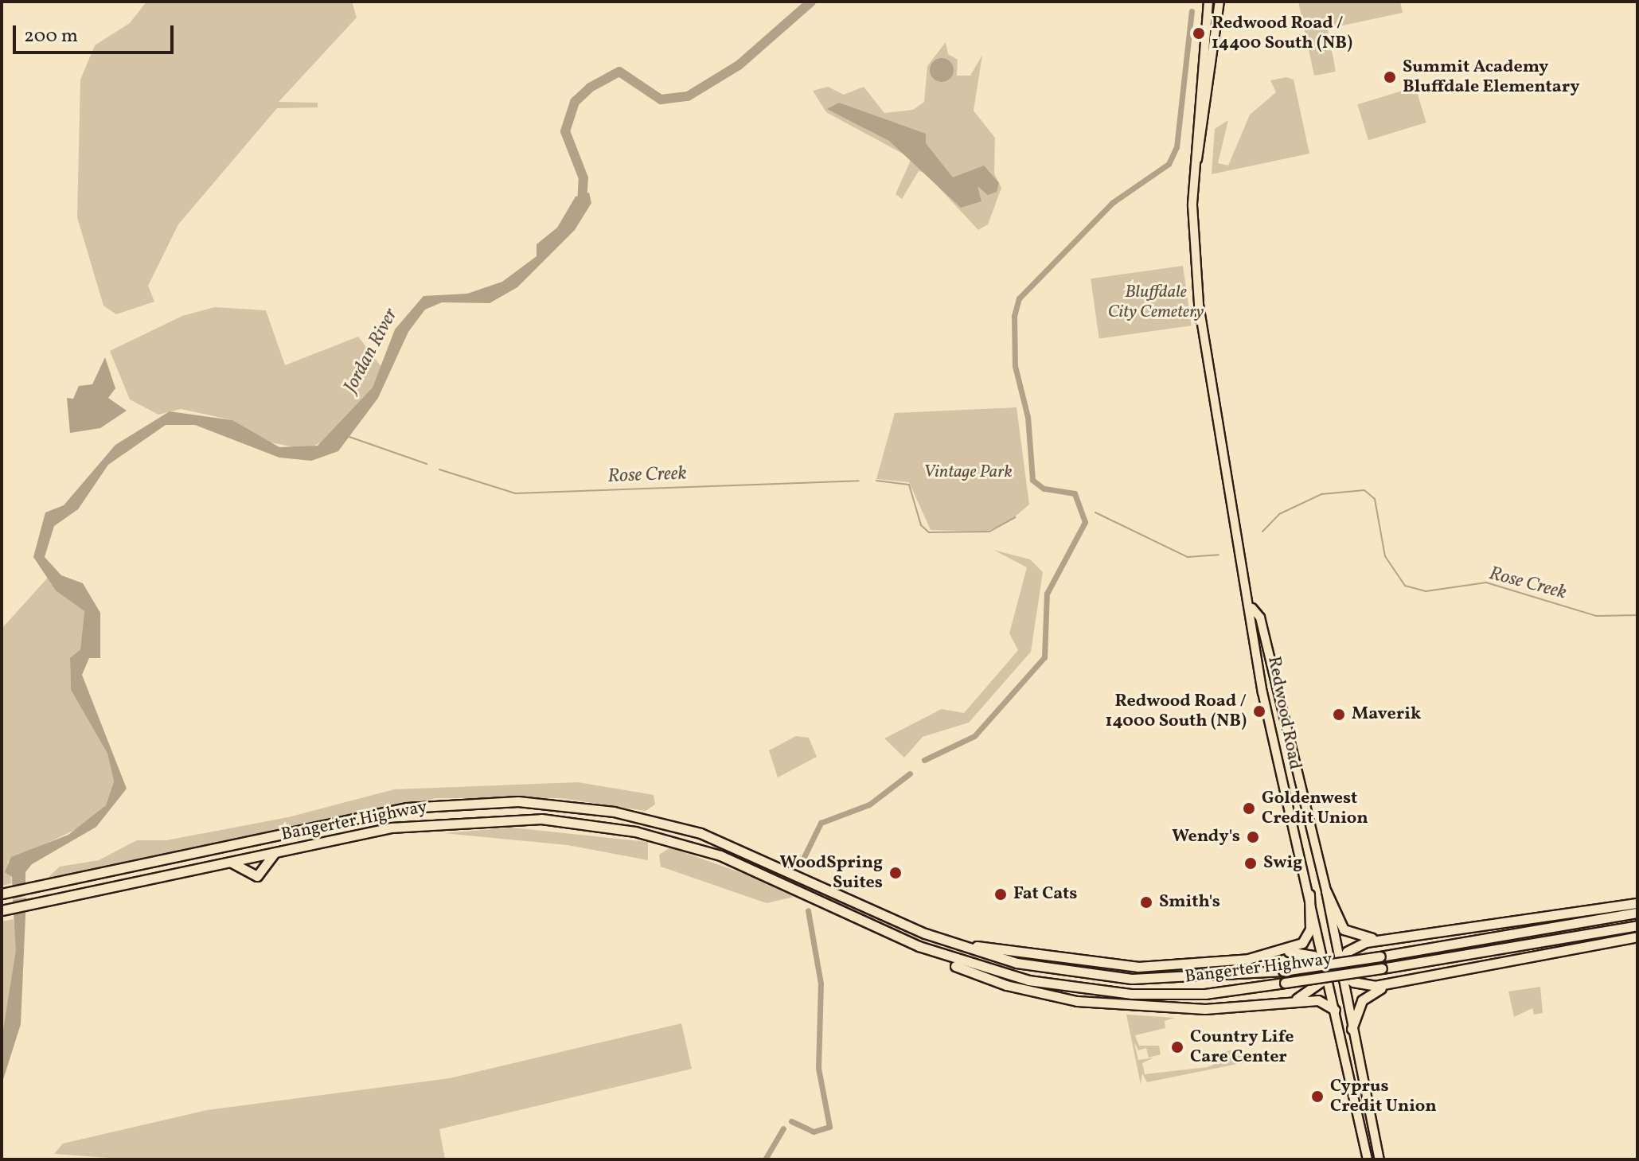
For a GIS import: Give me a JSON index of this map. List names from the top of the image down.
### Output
{
  "streets": {
    "highway": ["Bangerter Highway"],
    "main road": ["Redwood Road"]
  },
  "water": ["Jordan River", "Rose Creek"],
  "parks": ["Bluffdale City Cemetery", "Vintage Park"],
  "places": [
    "Redwood Road / 14400 South (NB)",
    "Summit Academy Bluffdale Elementary",
    "Redwood Road / 14000 South (NB)",
    "Maverik",
    "Goldenwest Credit Union",
    "Wendy's",
    "Swig",
    "WoodSpring Suites",
    "Fat Cats",
    "Smith's",
    "Country Life Care Center",
    "Cyprus Credit Union"
  ],
  "scale_bar": "200 m"
}
